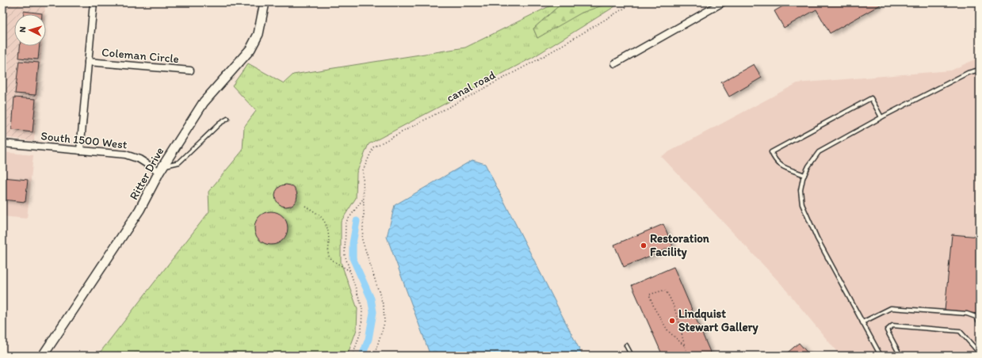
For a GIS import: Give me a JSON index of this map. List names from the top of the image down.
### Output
{
  "streets": {
    "street": ["Coleman Circle", "South 1500 West", "Ritter Drive"],
    "path": ["canal road"]
  },
  "crossings": [
    ["South 1500 West", "Ritter Drive"]
  ],
  "places": ["Restoration Facility", "Lindquist Stewart Gallery"],
  "north": "left"
}
